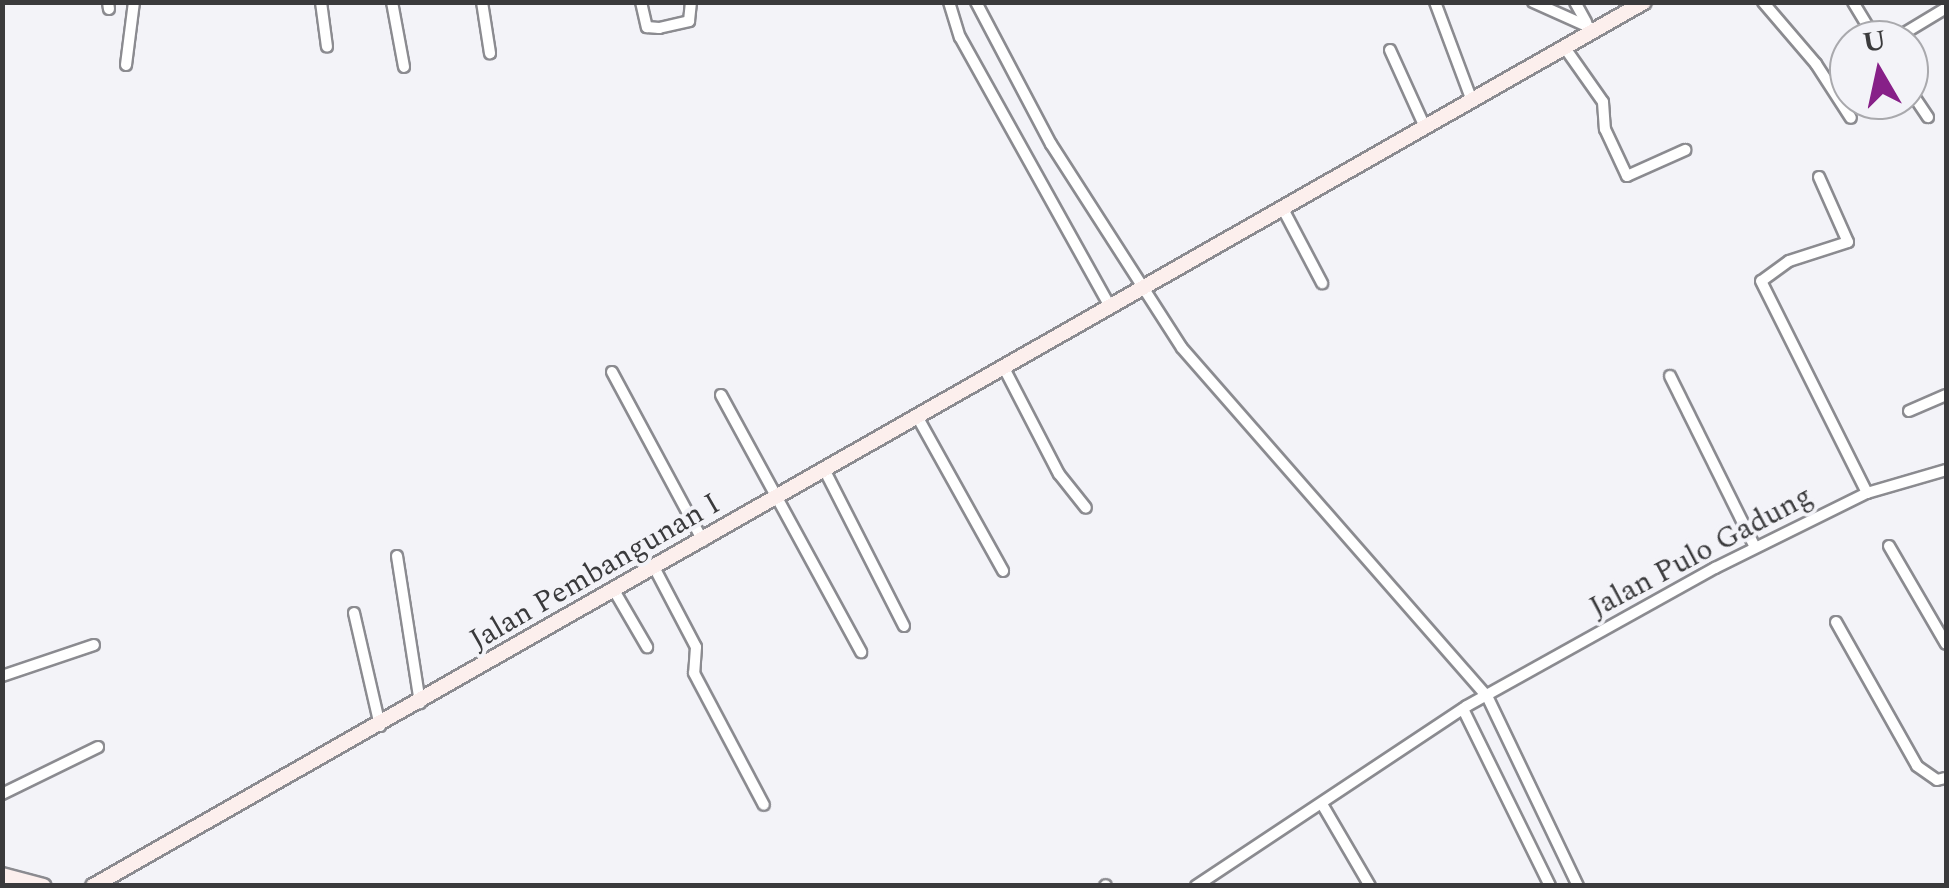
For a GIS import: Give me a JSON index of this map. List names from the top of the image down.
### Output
{
  "streets": {
    "main road": ["Jalan Pembangunan I"],
    "street": ["Jalan Pulo Gadung"]
  },
  "north": "top"
}
